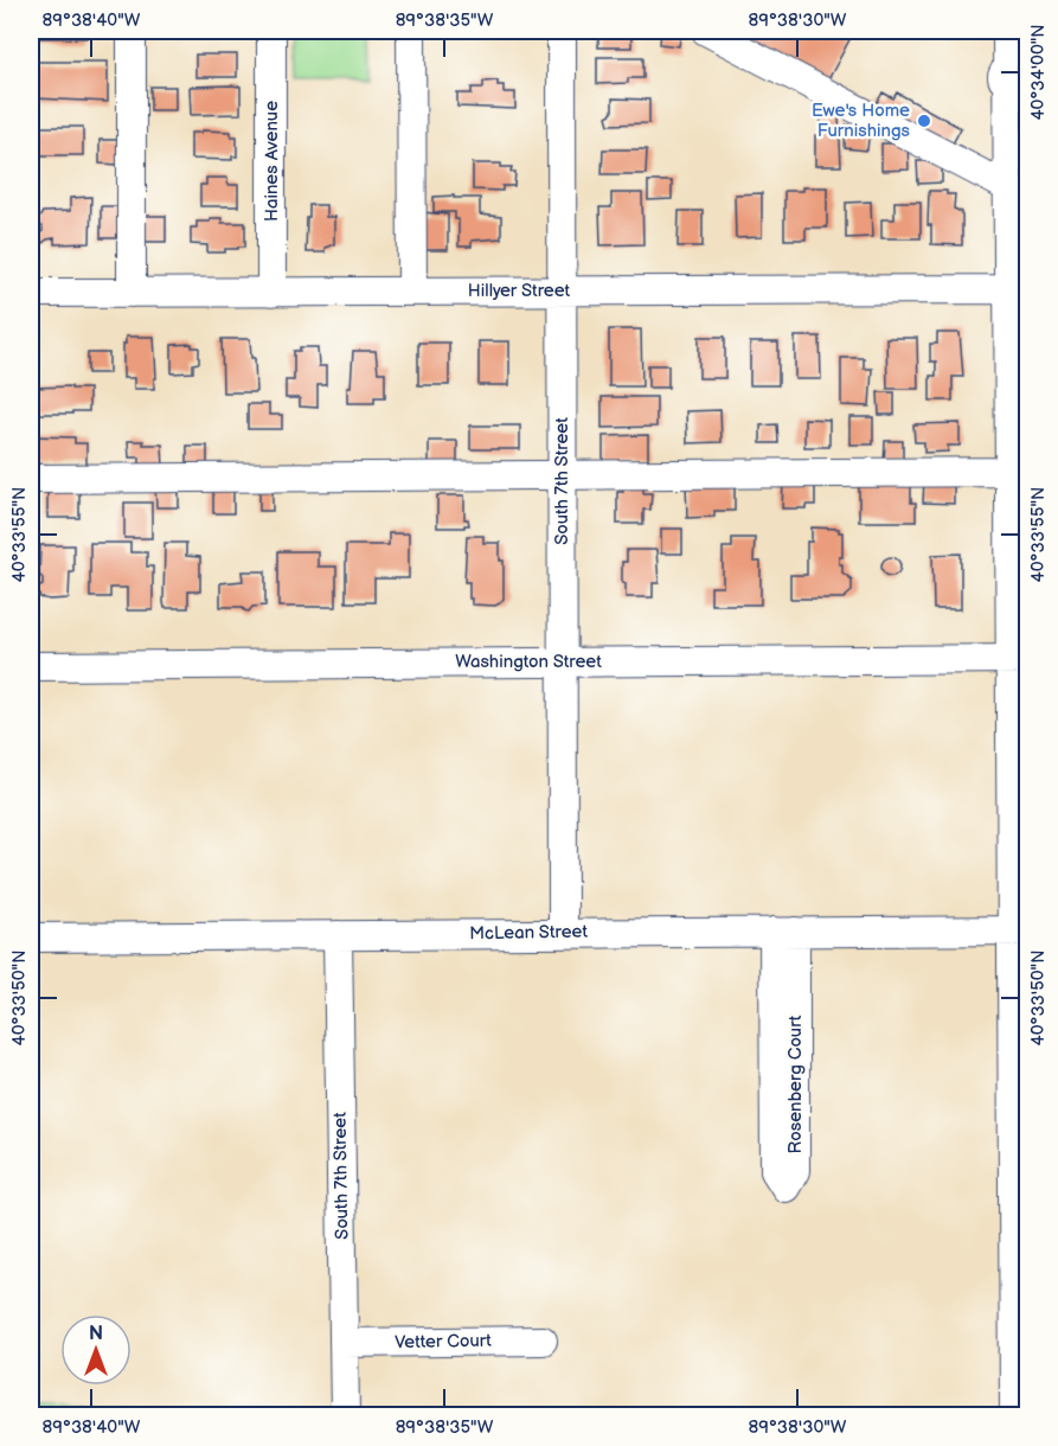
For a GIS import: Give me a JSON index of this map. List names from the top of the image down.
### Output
{
  "streets": {
    "street": [
      "Haines Avenue",
      "Hillyer Street",
      "South 7th Street",
      "Washington Street",
      "McLean Street",
      "Rosenberg Court",
      "Vetter Court"
    ]
  },
  "crossings": [
    ["Haines Avenue", "Hillyer Street"],
    ["Hillyer Street", "South 7th Street"],
    ["South 7th Street", "Washington Street"],
    ["South 7th Street", "McLean Street"],
    ["South 7th Street", "Vetter Court"],
    ["McLean Street", "Rosenberg Court"]
  ],
  "places": ["Ewe's Home Furnishings"],
  "north": "top",
  "coordinates": [
    "89°38'40\"W",
    "89°38'35\"W",
    "89°38'30\"W",
    "40°34'00\"N",
    "40°33'55\"N",
    "40°33'50\"N"
  ]
}
